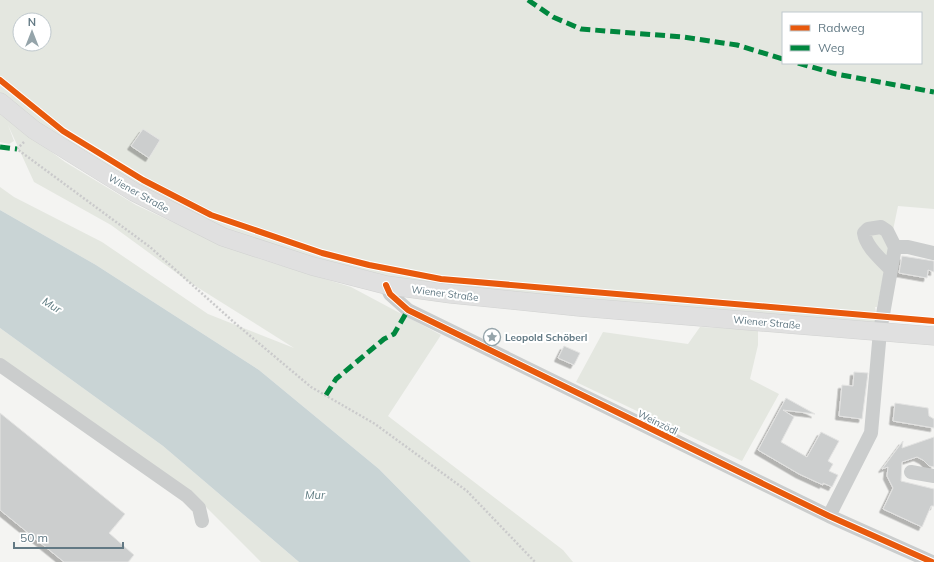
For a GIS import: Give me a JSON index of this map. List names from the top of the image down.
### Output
{
  "streets": {
    "main road": ["Wiener Straße"],
    "street": ["Weinzödl"]
  },
  "crossings": [
    ["Wiener Straße", "Weinzödl"]
  ],
  "water": ["Mur"],
  "places": {
    "place": ["Leopold Schöberl"]
  },
  "legend": ["Radweg", "Weg"],
  "scale_bar": "50 m",
  "north": "top"
}
